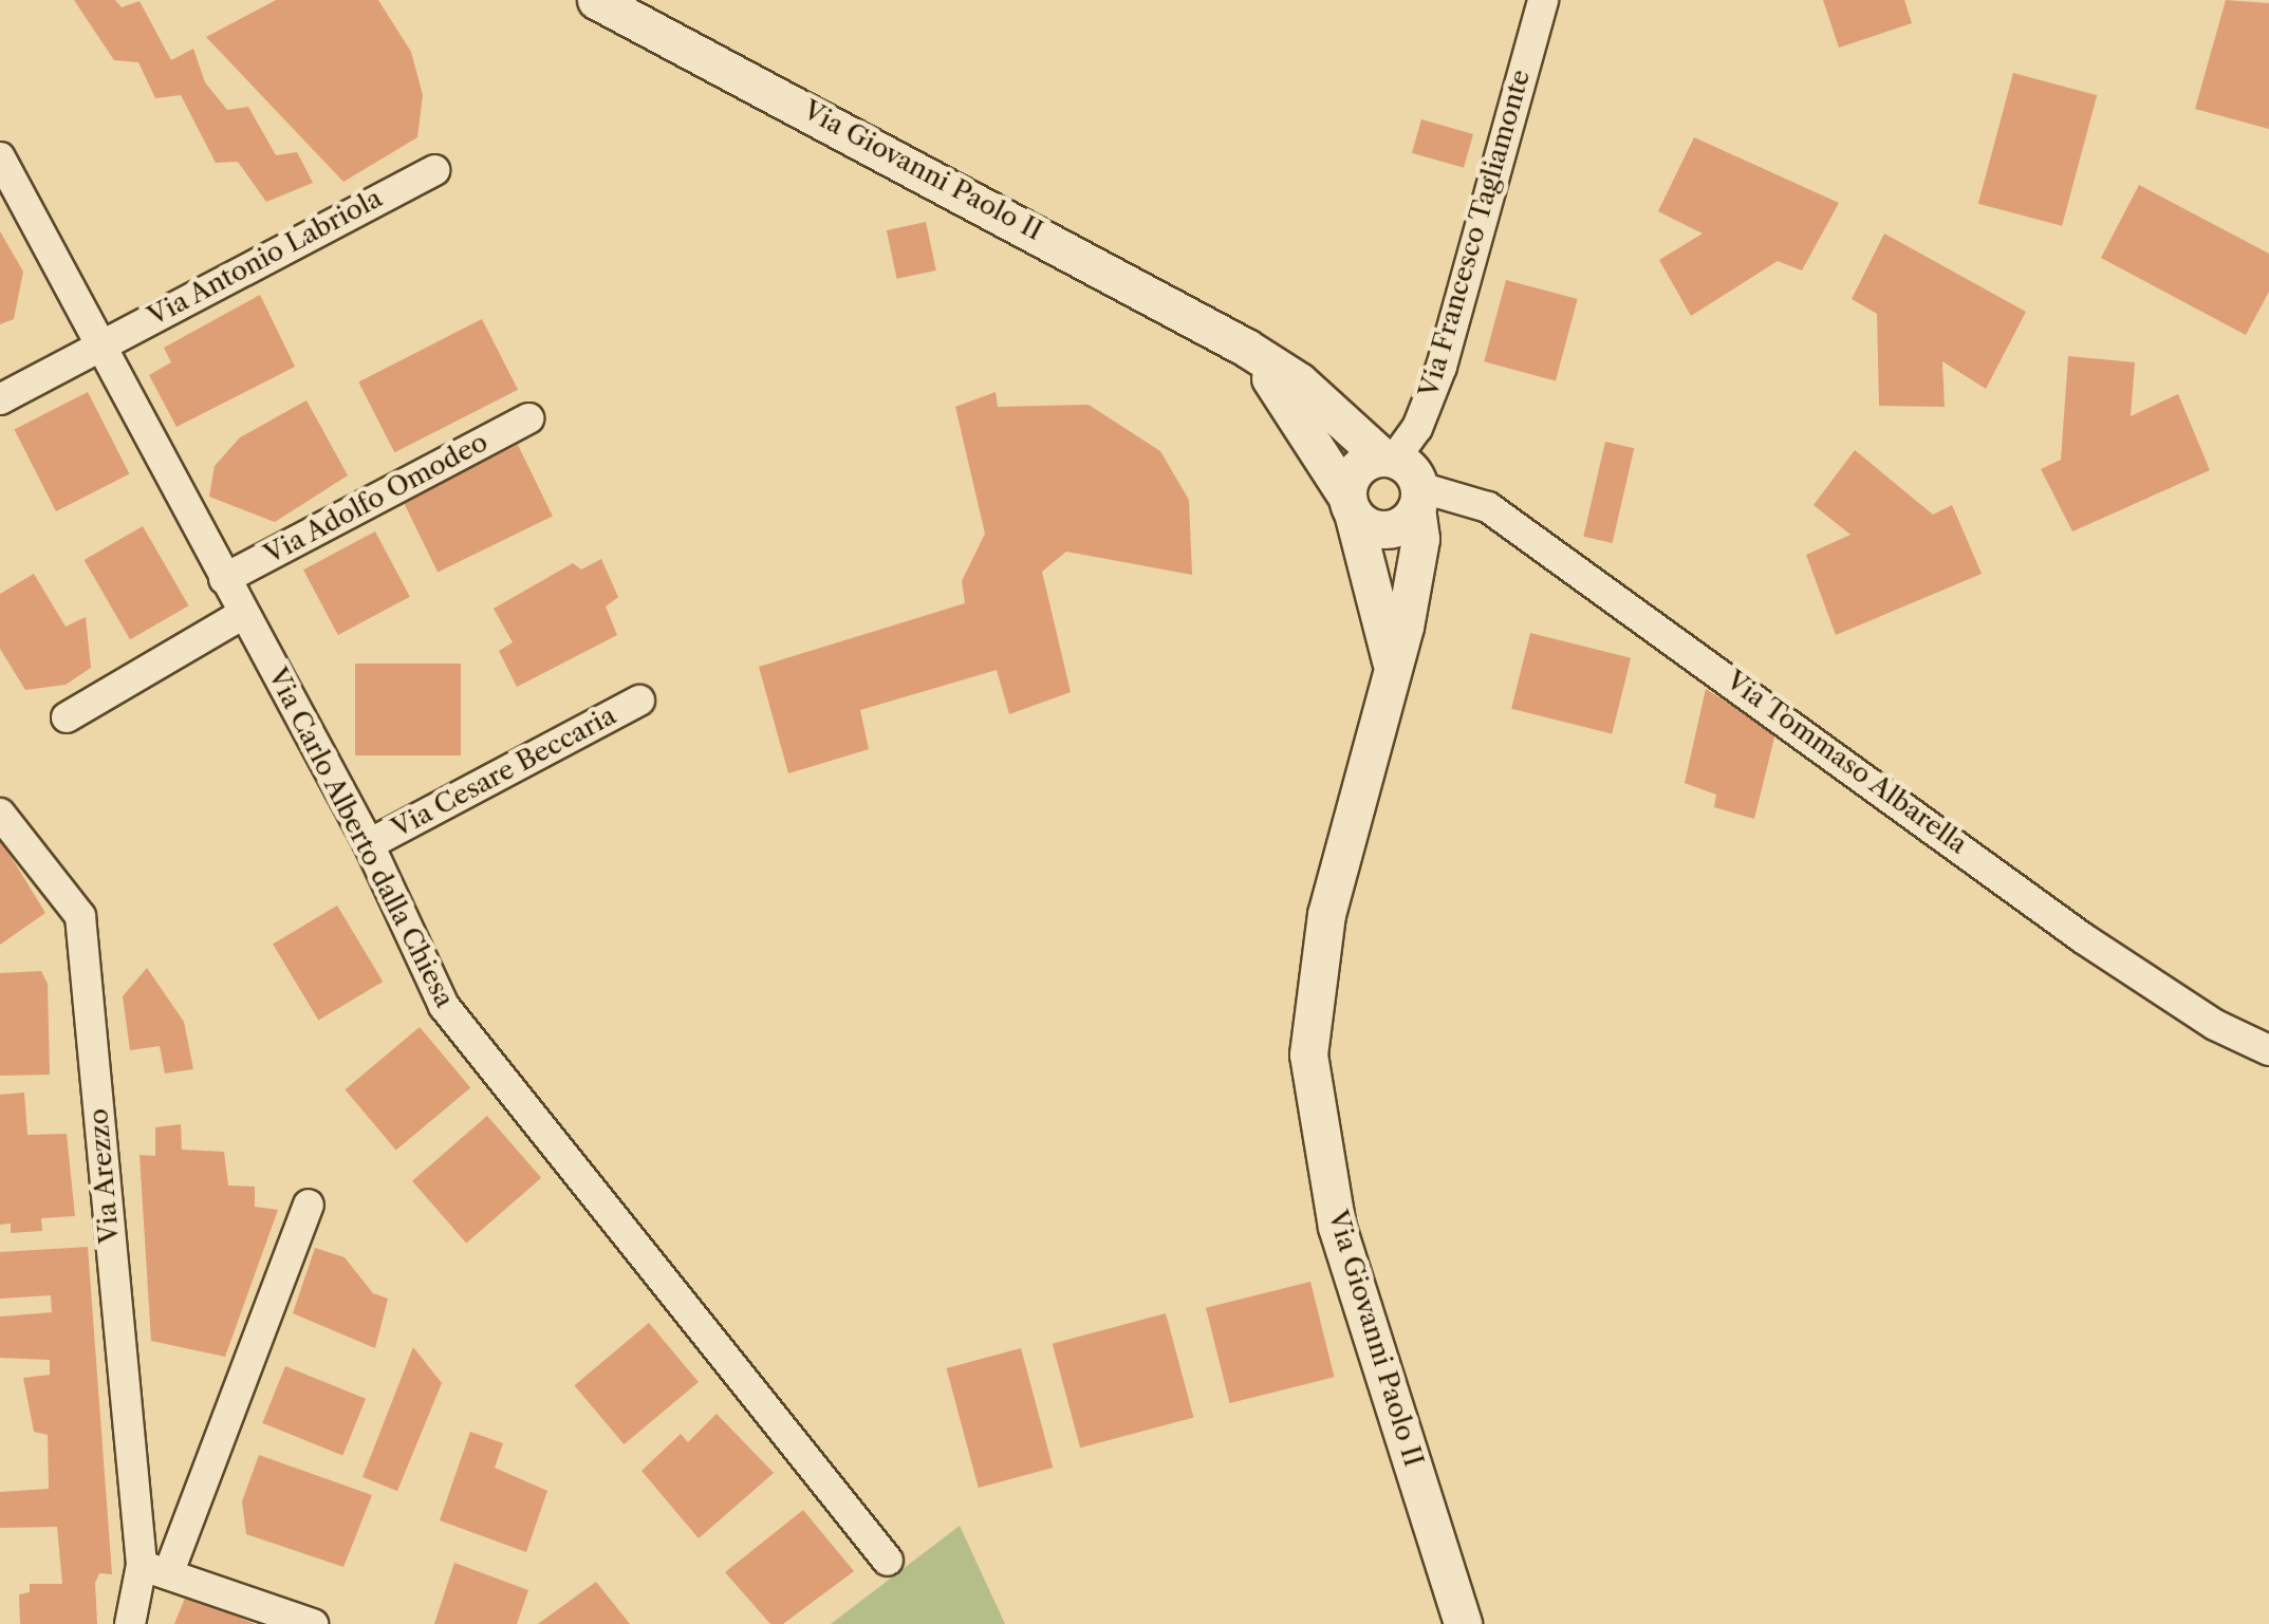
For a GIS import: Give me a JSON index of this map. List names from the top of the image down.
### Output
{
  "streets": {
    "street": [
      "Via Giovanni Paolo II",
      "Via Francesco Tagliamonte",
      "Via Antonio Labriola",
      "Via Adolfo Omodeo",
      "Via Tommaso Albarella",
      "Via Cesare Beccaria",
      "Via Carlo Alberto dalla Chiesa",
      "Via Arezzo"
    ]
  },
  "crossings": [
    ["Via Giovanni Paolo II", "Via Francesco Tagliamonte"],
    ["Via Giovanni Paolo II", "Via Tommaso Albarella"],
    ["Via Francesco Tagliamonte", "Via Tommaso Albarella"],
    ["Via Antonio Labriola", "Via Carlo Alberto dalla Chiesa"],
    ["Via Adolfo Omodeo", "Via Carlo Alberto dalla Chiesa"],
    ["Via Cesare Beccaria", "Via Carlo Alberto dalla Chiesa"]
  ]
}
